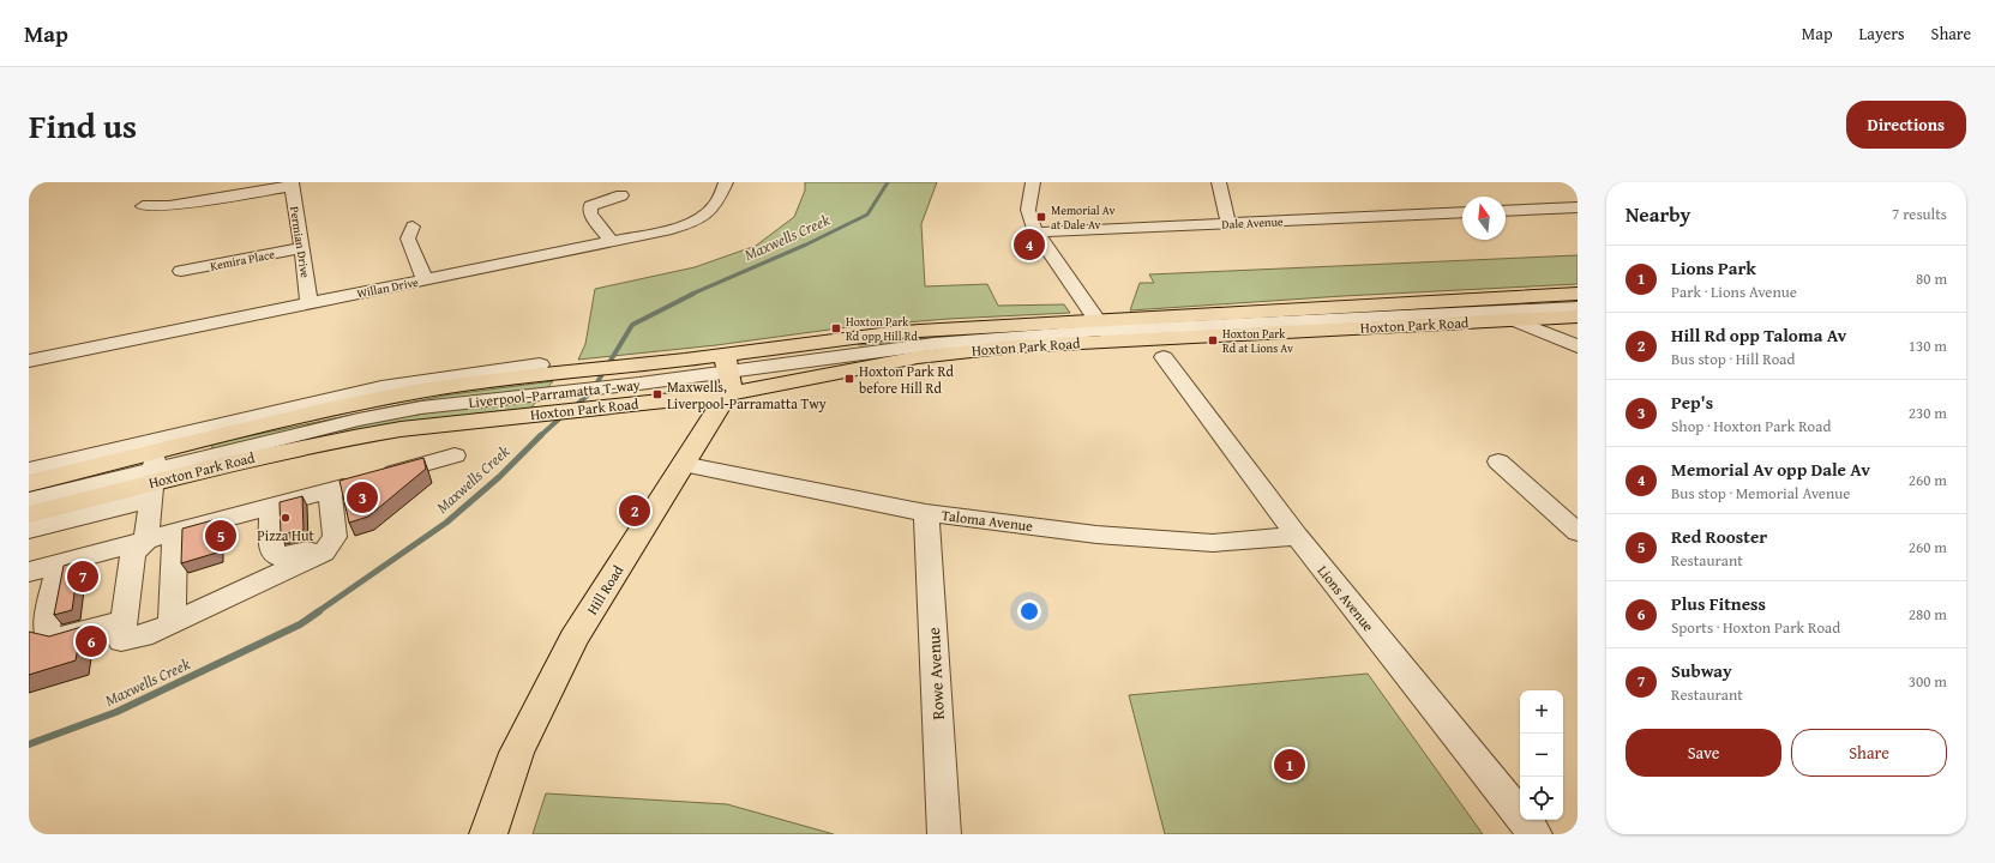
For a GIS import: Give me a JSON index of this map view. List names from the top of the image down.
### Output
{
  "streets": {
    "main road": ["Hoxton Park Road", "Hill Road"],
    "street": [
      "Dale Avenue",
      "Permian Drive",
      "Kemira Place",
      "Willan Drive",
      "Liverpool–Parramatta T-way",
      "Taloma Avenue",
      "Lions Avenue",
      "Rowe Avenue"
    ]
  },
  "crossings": [
    ["Permian Drive", "Kemira Place"],
    ["Permian Drive", "Willan Drive"],
    ["Hoxton Park Road", "Liverpool–Parramatta T-way"],
    ["Hoxton Park Road", "Hill Road"],
    ["Hoxton Park Road", "Lions Avenue"],
    ["Liverpool–Parramatta T-way", "Hill Road"],
    ["Taloma Avenue", "Hill Road"],
    ["Taloma Avenue", "Lions Avenue"],
    ["Taloma Avenue", "Rowe Avenue"]
  ],
  "water": ["Maxwells Creek"],
  "places": {
    "transit": [
      "Memorial Av at Dale Av",
      "Hoxton Park Rd opp Hill Rd",
      "Hoxton Park Rd at Lions Av",
      "Hoxton Park Rd before Hill Rd",
      "Maxwells, Liverpool-Parramatta Twy"
    ],
    "other": ["Pizza Hut"]
  },
  "north": "top",
  "page": {
    "header": "Map",
    "nav": ["Map", "Layers", "Share"],
    "title": "Find us",
    "buttons": [
      "Directions",
      ["Save", "Share"]
    ],
    "heading": ["Nearby", "7 results"],
    "pins": [
      "4",
      "3",
      "2",
      "5",
      "7",
      "6",
      "1"
    ],
    "list": [
      {
        "mark": "1",
        "name": "Lions Park",
        "note": "Park · Lions Avenue",
        "value": "80 m"
      },
      {
        "mark": "2",
        "name": "Hill Rd opp Taloma Av",
        "note": "Bus stop · Hill Road",
        "value": "130 m"
      },
      {
        "mark": "3",
        "name": "Pep's",
        "note": "Shop · Hoxton Park Road",
        "value": "230 m"
      },
      {
        "mark": "4",
        "name": "Memorial Av opp Dale Av",
        "note": "Bus stop · Memorial Avenue",
        "value": "260 m"
      },
      {
        "mark": "5",
        "name": "Red Rooster",
        "note": "Restaurant",
        "value": "260 m"
      },
      {
        "mark": "6",
        "name": "Plus Fitness",
        "note": "Sports · Hoxton Park Road",
        "value": "280 m"
      },
      {
        "mark": "7",
        "name": "Subway",
        "note": "Restaurant",
        "value": "300 m"
      }
    ],
    "map_buttons": ["+", "−"]
  }
}
